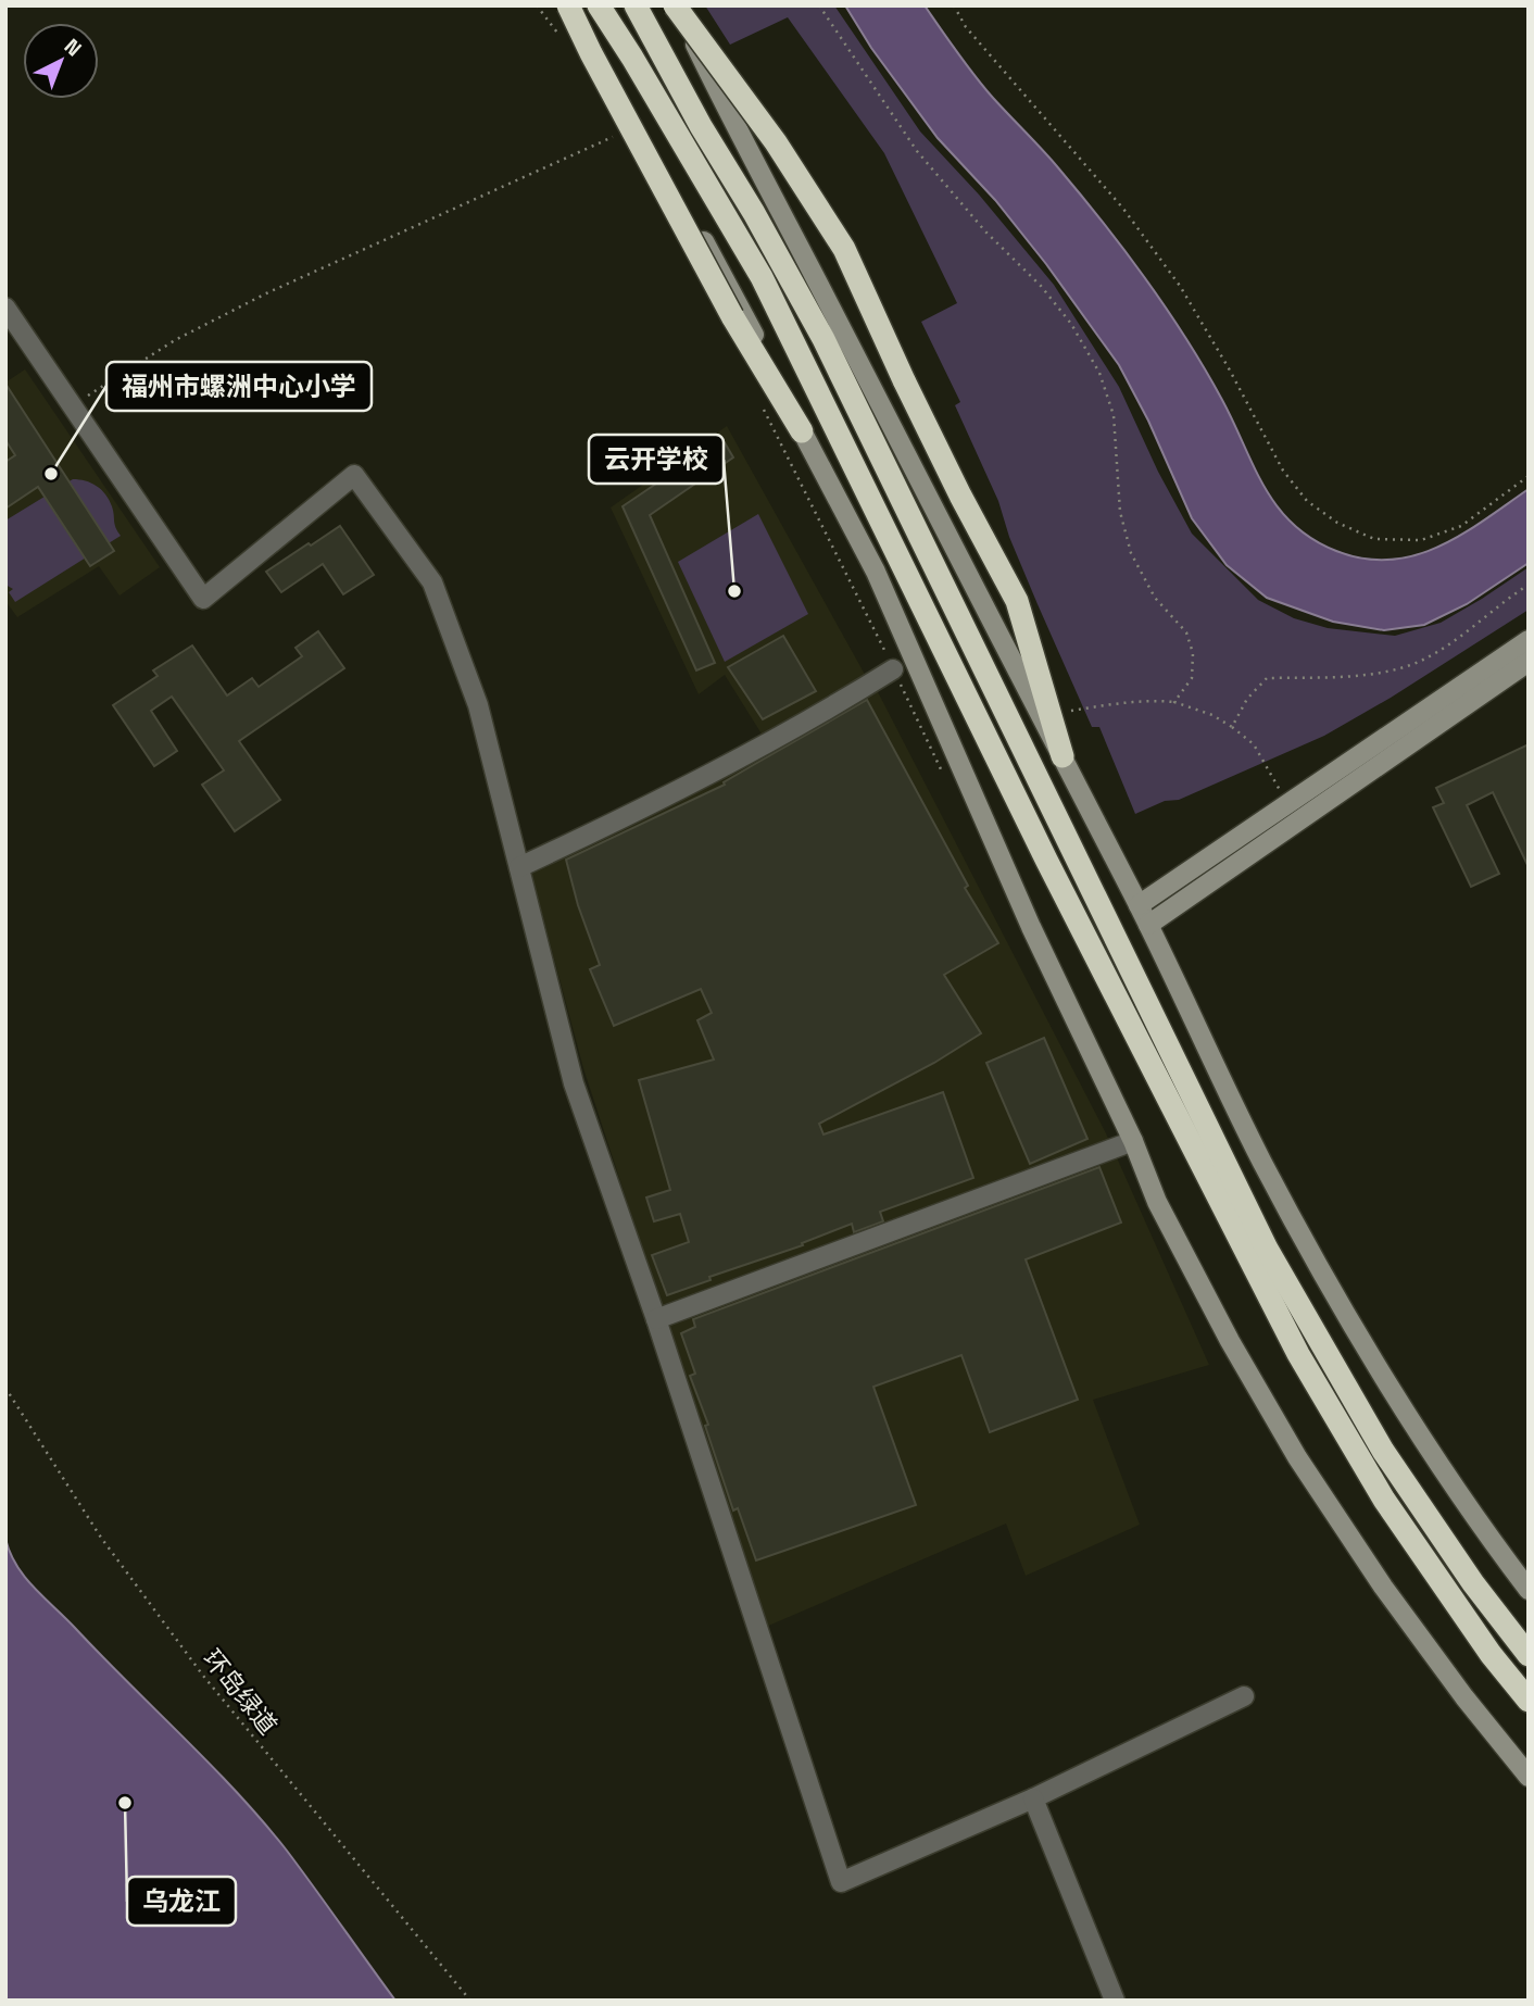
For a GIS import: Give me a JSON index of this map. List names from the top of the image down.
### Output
{
  "streets": {
    "path": ["环岛绿道"]
  },
  "places": ["福州市螺洲中心小学", "云开学校", "乌龙江"],
  "north": "top right"
}
